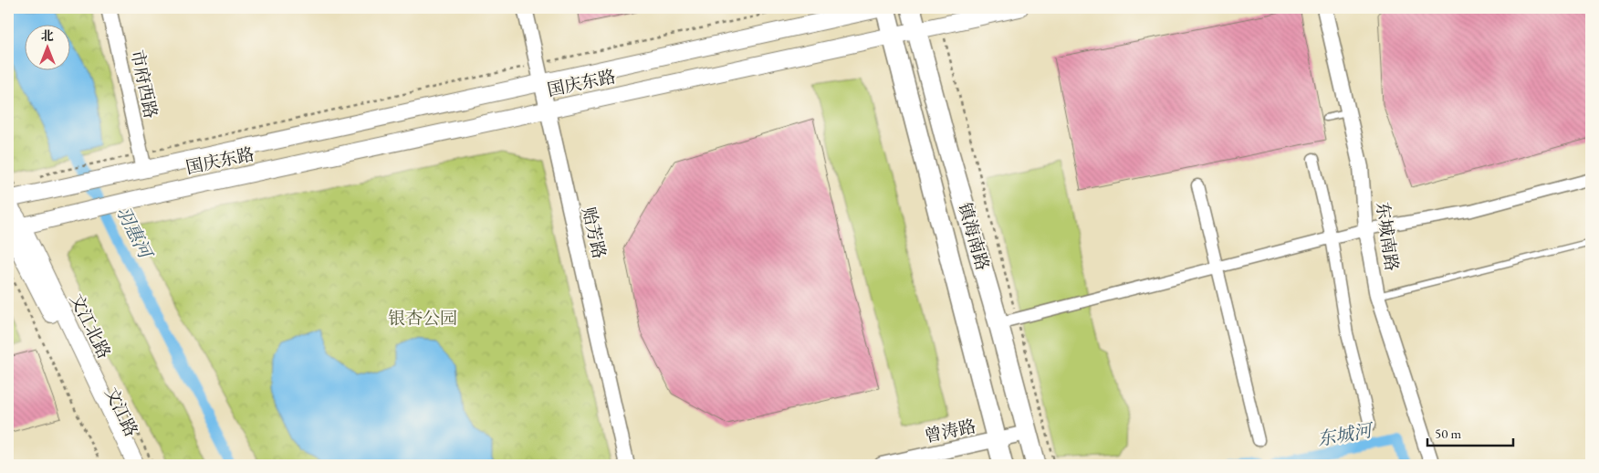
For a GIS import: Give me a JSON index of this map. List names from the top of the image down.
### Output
{
  "streets": {
    "highway": ["镇海南路"],
    "main road": ["国庆东路", "文江北路", "文江路"],
    "street": [
      "市府西路",
      "贻芳路",
      "东城南路",
      "曾涛路"
    ]
  },
  "crossings": [
    ["国庆东路", "市府西路"],
    ["国庆东路", "贻芳路"],
    ["国庆东路", "镇海南路"],
    ["国庆东路", "文江北路"],
    ["国庆东路", "文江路"],
    ["镇海南路", "曾涛路"],
    ["文江北路", "文江路"]
  ],
  "water": ["羽惠河", "东城河"],
  "parks": ["银杏公园"],
  "scale_bar": "50 m",
  "north": "top"
}
